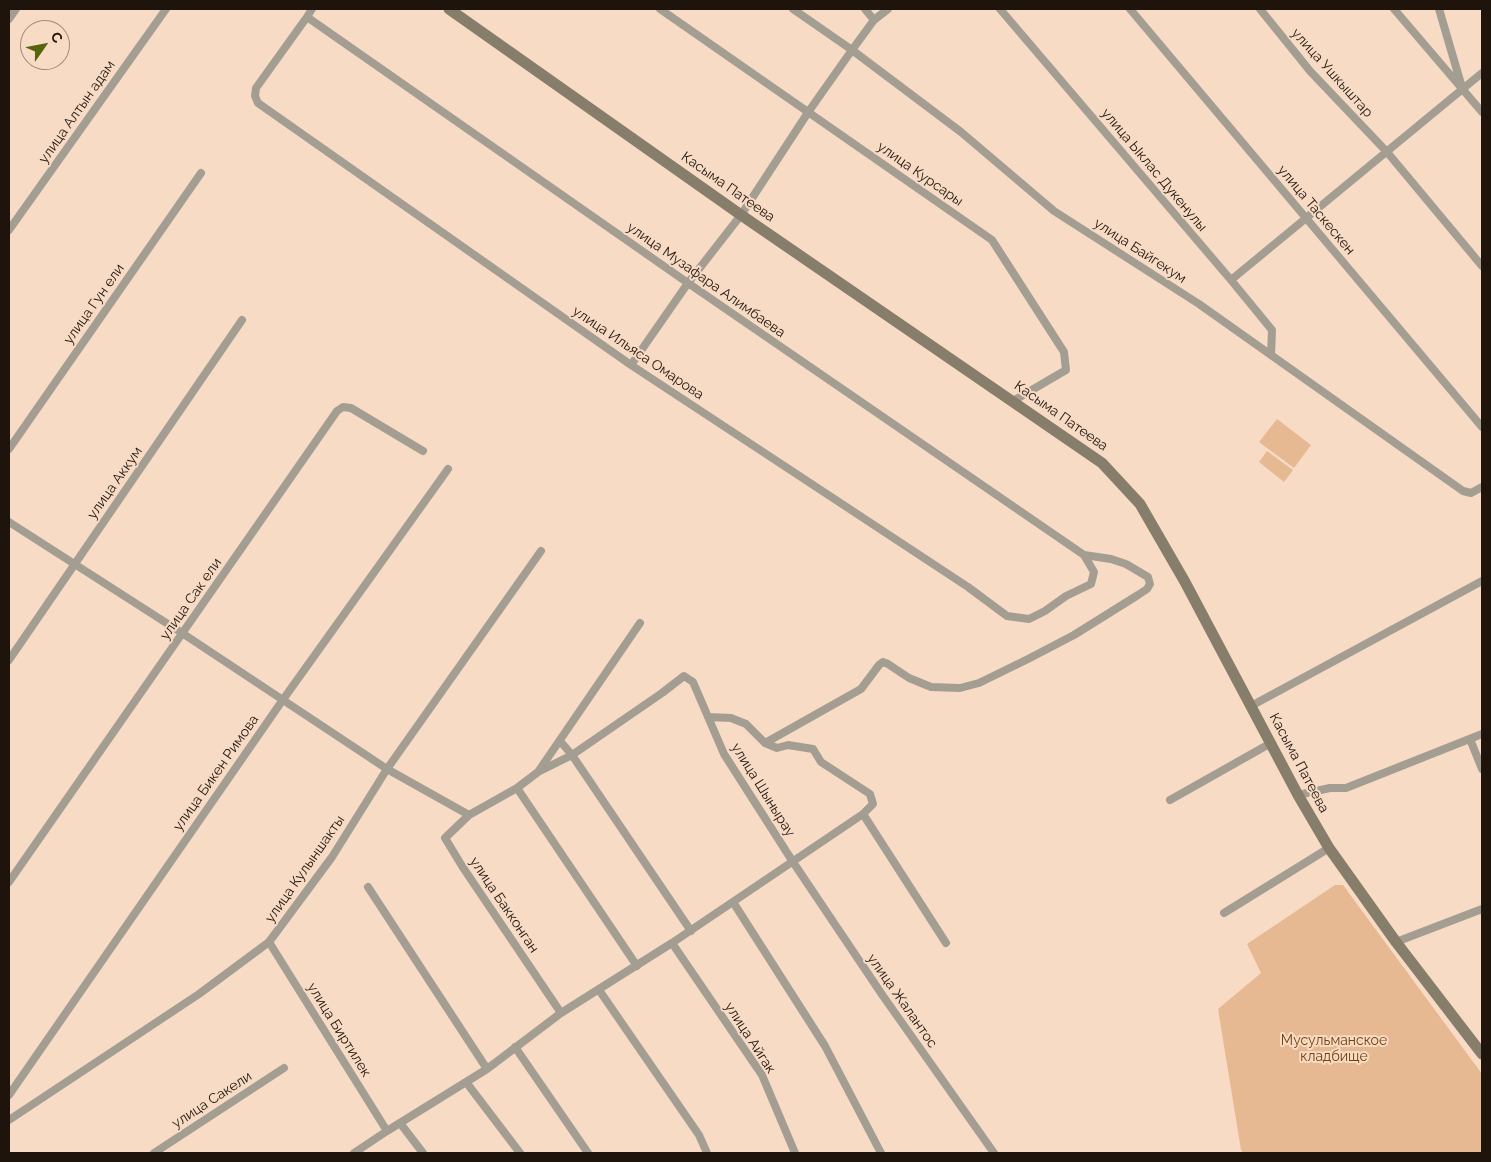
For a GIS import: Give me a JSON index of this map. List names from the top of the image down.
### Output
{
  "streets": {
    "main road": ["Касыма Патеева"],
    "street": [
      "улица Ушкыштар",
      "улица Алтын адам",
      "улица Ыклас Дукенулы",
      "улица Курсары",
      "улица Таскескен",
      "улица Байгекум",
      "улица Музафара Алимбаева",
      "улица Гун ели",
      "улица Ильяса Омарова",
      "улица Аккум",
      "улица Сак ели",
      "улица Бикен Римова",
      "улица Шынырау",
      "улица Кулыншакты",
      "улица Бакконган",
      "улица Жалантос",
      "улица Биртилек",
      "улица Айгак",
      "улица Сакели"
    ]
  },
  "crossings": [
    ["улица Ыклас Дукенулы", "улица Байгекум"],
    ["улица Курсары", "Касыма Патеева"],
    ["улица Музафара Алимбаева", "улица Ильяса Омарова"],
    ["улица Шынырау", "улица Жалантос"],
    ["улица Кулыншакты", "улица Биртилек"]
  ],
  "parks": ["Мусульманское кладбище"],
  "north": "top right"
}
